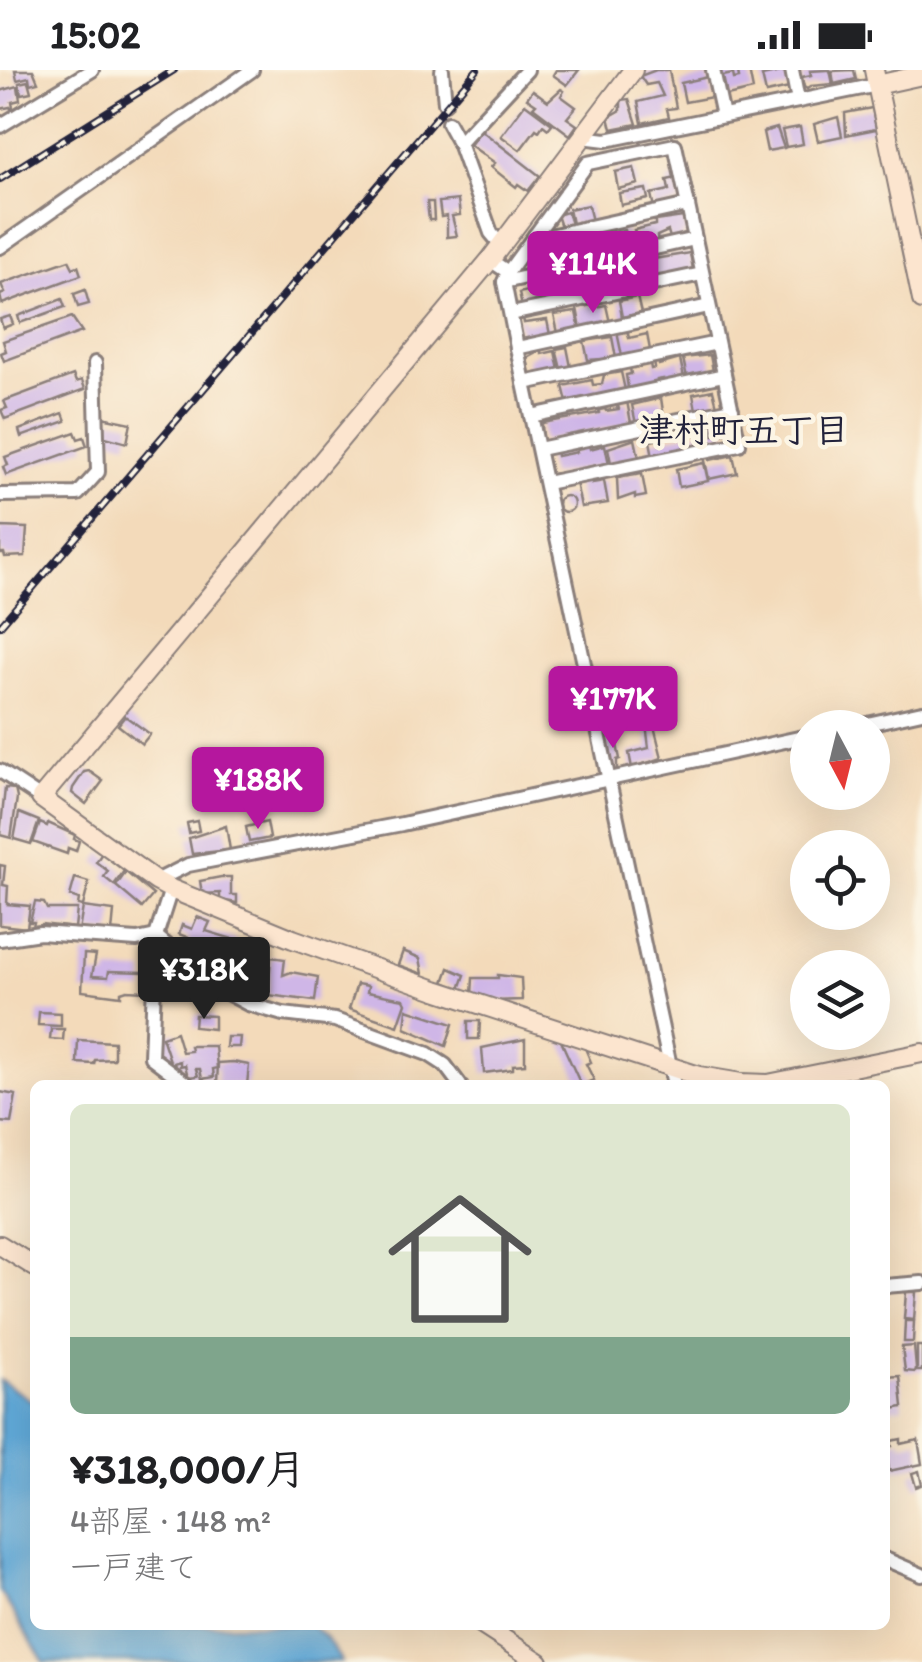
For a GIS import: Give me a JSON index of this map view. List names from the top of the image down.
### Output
{
  "districts": ["津村町五丁目"],
  "north": "bottom",
  "page": {
    "status": "15:02",
    "price": [
      "¥114K",
      "¥177K",
      "¥188K",
      "¥318K"
    ],
    "list": [
      {
        "name": "¥318,000/月",
        "note": "4部屋 · 148 m² · 一戸建て"
      }
    ]
  }
}
